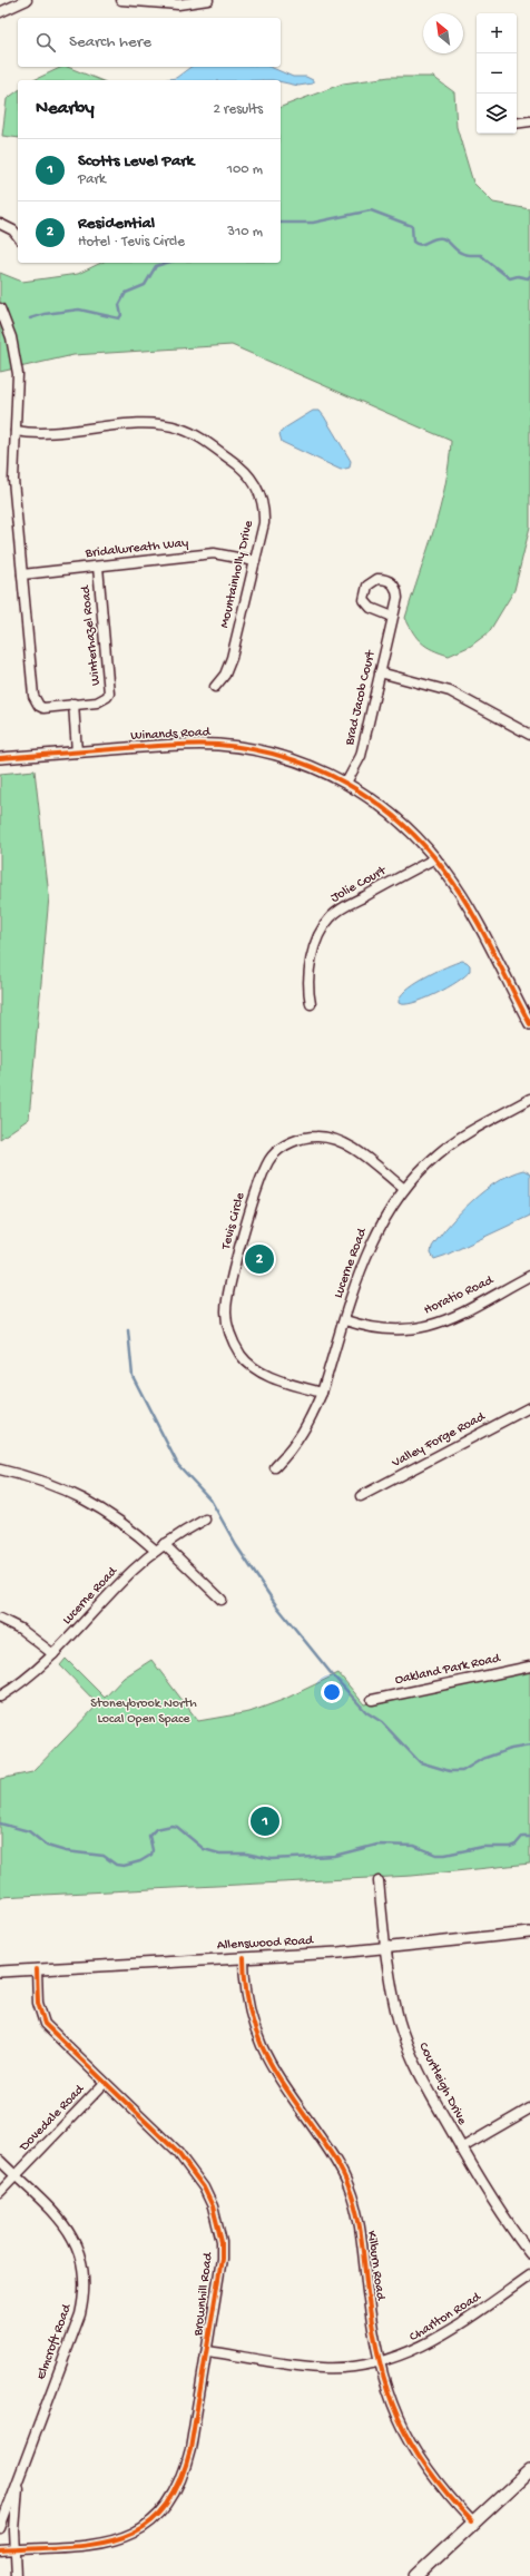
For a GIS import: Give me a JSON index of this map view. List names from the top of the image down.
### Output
{
  "streets": {
    "street": [
      "Bridalwreath Way",
      "Mountainholly Drive",
      "Winterhazel Road",
      "Brad Jacob Court",
      "Winands Road",
      "Jolie Court",
      "Tevis Circle",
      "Lucerne Road",
      "Horatio Road",
      "Valley Forge Road",
      "Oakland Park Road",
      "Allenswood Road",
      "Courtleigh Drive",
      "Dovedale Road",
      "Kilburn Road",
      "Brownhill Road",
      "Charlton Road",
      "Elmcroft Road"
    ]
  },
  "crossings": [
    ["Bridalwreath Way", "Mountainholly Drive"],
    ["Bridalwreath Way", "Winterhazel Road"],
    ["Brad Jacob Court", "Winands Road"],
    ["Winands Road", "Jolie Court"],
    ["Tevis Circle", "Lucerne Road"],
    ["Lucerne Road", "Horatio Road"],
    ["Allenswood Road", "Courtleigh Drive"],
    ["Allenswood Road", "Kilburn Road"],
    ["Allenswood Road", "Brownhill Road"],
    ["Dovedale Road", "Brownhill Road"],
    ["Dovedale Road", "Elmcroft Road"],
    ["Kilburn Road", "Charlton Road"],
    ["Brownhill Road", "Charlton Road"],
    ["Brownhill Road", "Elmcroft Road"]
  ],
  "parks": ["Stoneybrook North Local Open Space"],
  "north": "top left",
  "page": {
    "map_buttons": ["+", "−"],
    "search": "Search here",
    "heading": ["Nearby", "2 results"],
    "list": [
      {
        "mark": "1",
        "name": "Scotts Level Park",
        "note": "Park",
        "value": "100 m"
      },
      {
        "mark": "2",
        "name": "Residential",
        "note": "Hotel · Tevis Circle",
        "value": "310 m"
      }
    ],
    "pins": ["2", "1"]
  }
}
